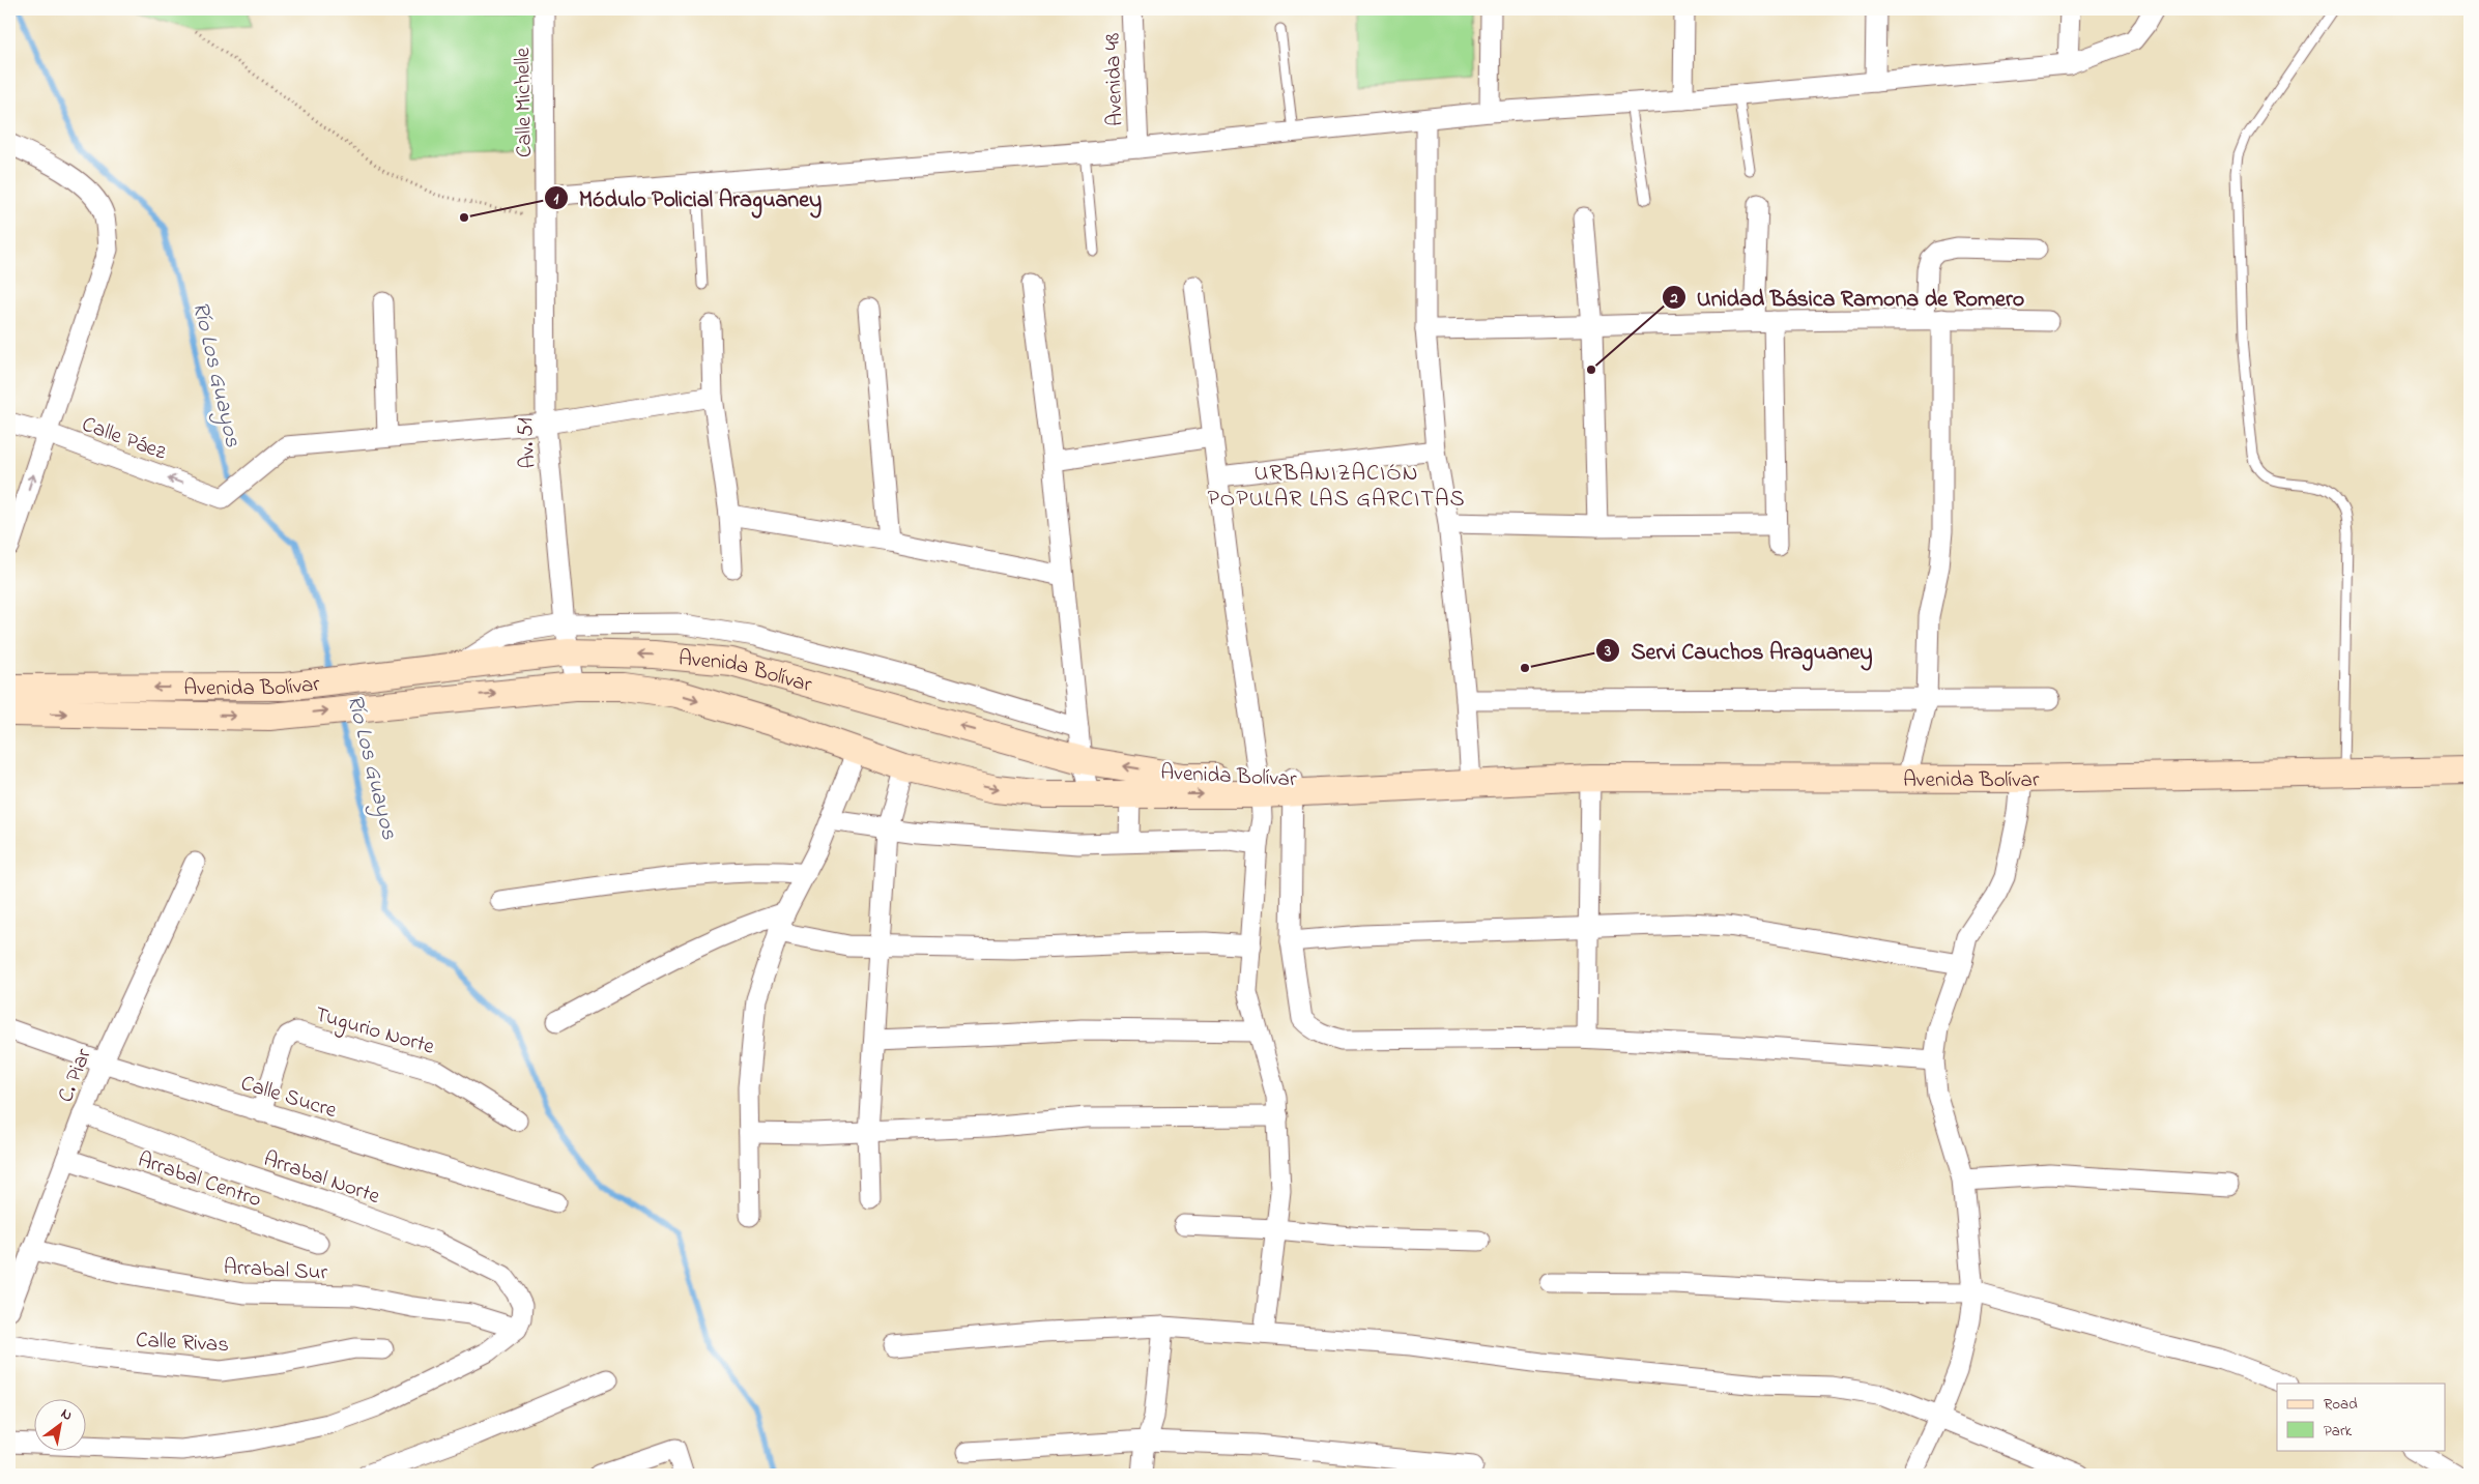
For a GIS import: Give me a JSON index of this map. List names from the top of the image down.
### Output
{
  "streets": {
    "main road": ["Avenida Bolívar"],
    "street": [
      "Avenida 48",
      "Calle Michelle",
      "Calle Páez",
      "Av. 51",
      "Tugurio Norte",
      "C. Piar",
      "Calle Sucre",
      "Arrabal Norte",
      "Arrabal Centro",
      "Arrabal Sur",
      "Calle Rivas"
    ]
  },
  "crossings": [
    ["Calle Michelle", "Av. 51"],
    ["Av. 51", "Avenida Bolívar"],
    ["Tugurio Norte", "Calle Sucre"],
    ["C. Piar", "Calle Sucre"],
    ["C. Piar", "Arrabal Norte"],
    ["C. Piar", "Arrabal Centro"],
    ["C. Piar", "Arrabal Sur"],
    ["Arrabal Norte", "Arrabal Sur"]
  ],
  "one_way": ["Calle Páez"],
  "districts": ["URBANIZACIÓN POPULAR LAS GARCITAS"],
  "water": ["Río Los Guayos"],
  "places": ["Módulo Policial Araguaney", "Unidad Básica Ramona de Romero", "Servi Cauchos Araguaney"],
  "legend": ["Road", "Park"],
  "north": "top right"
}
